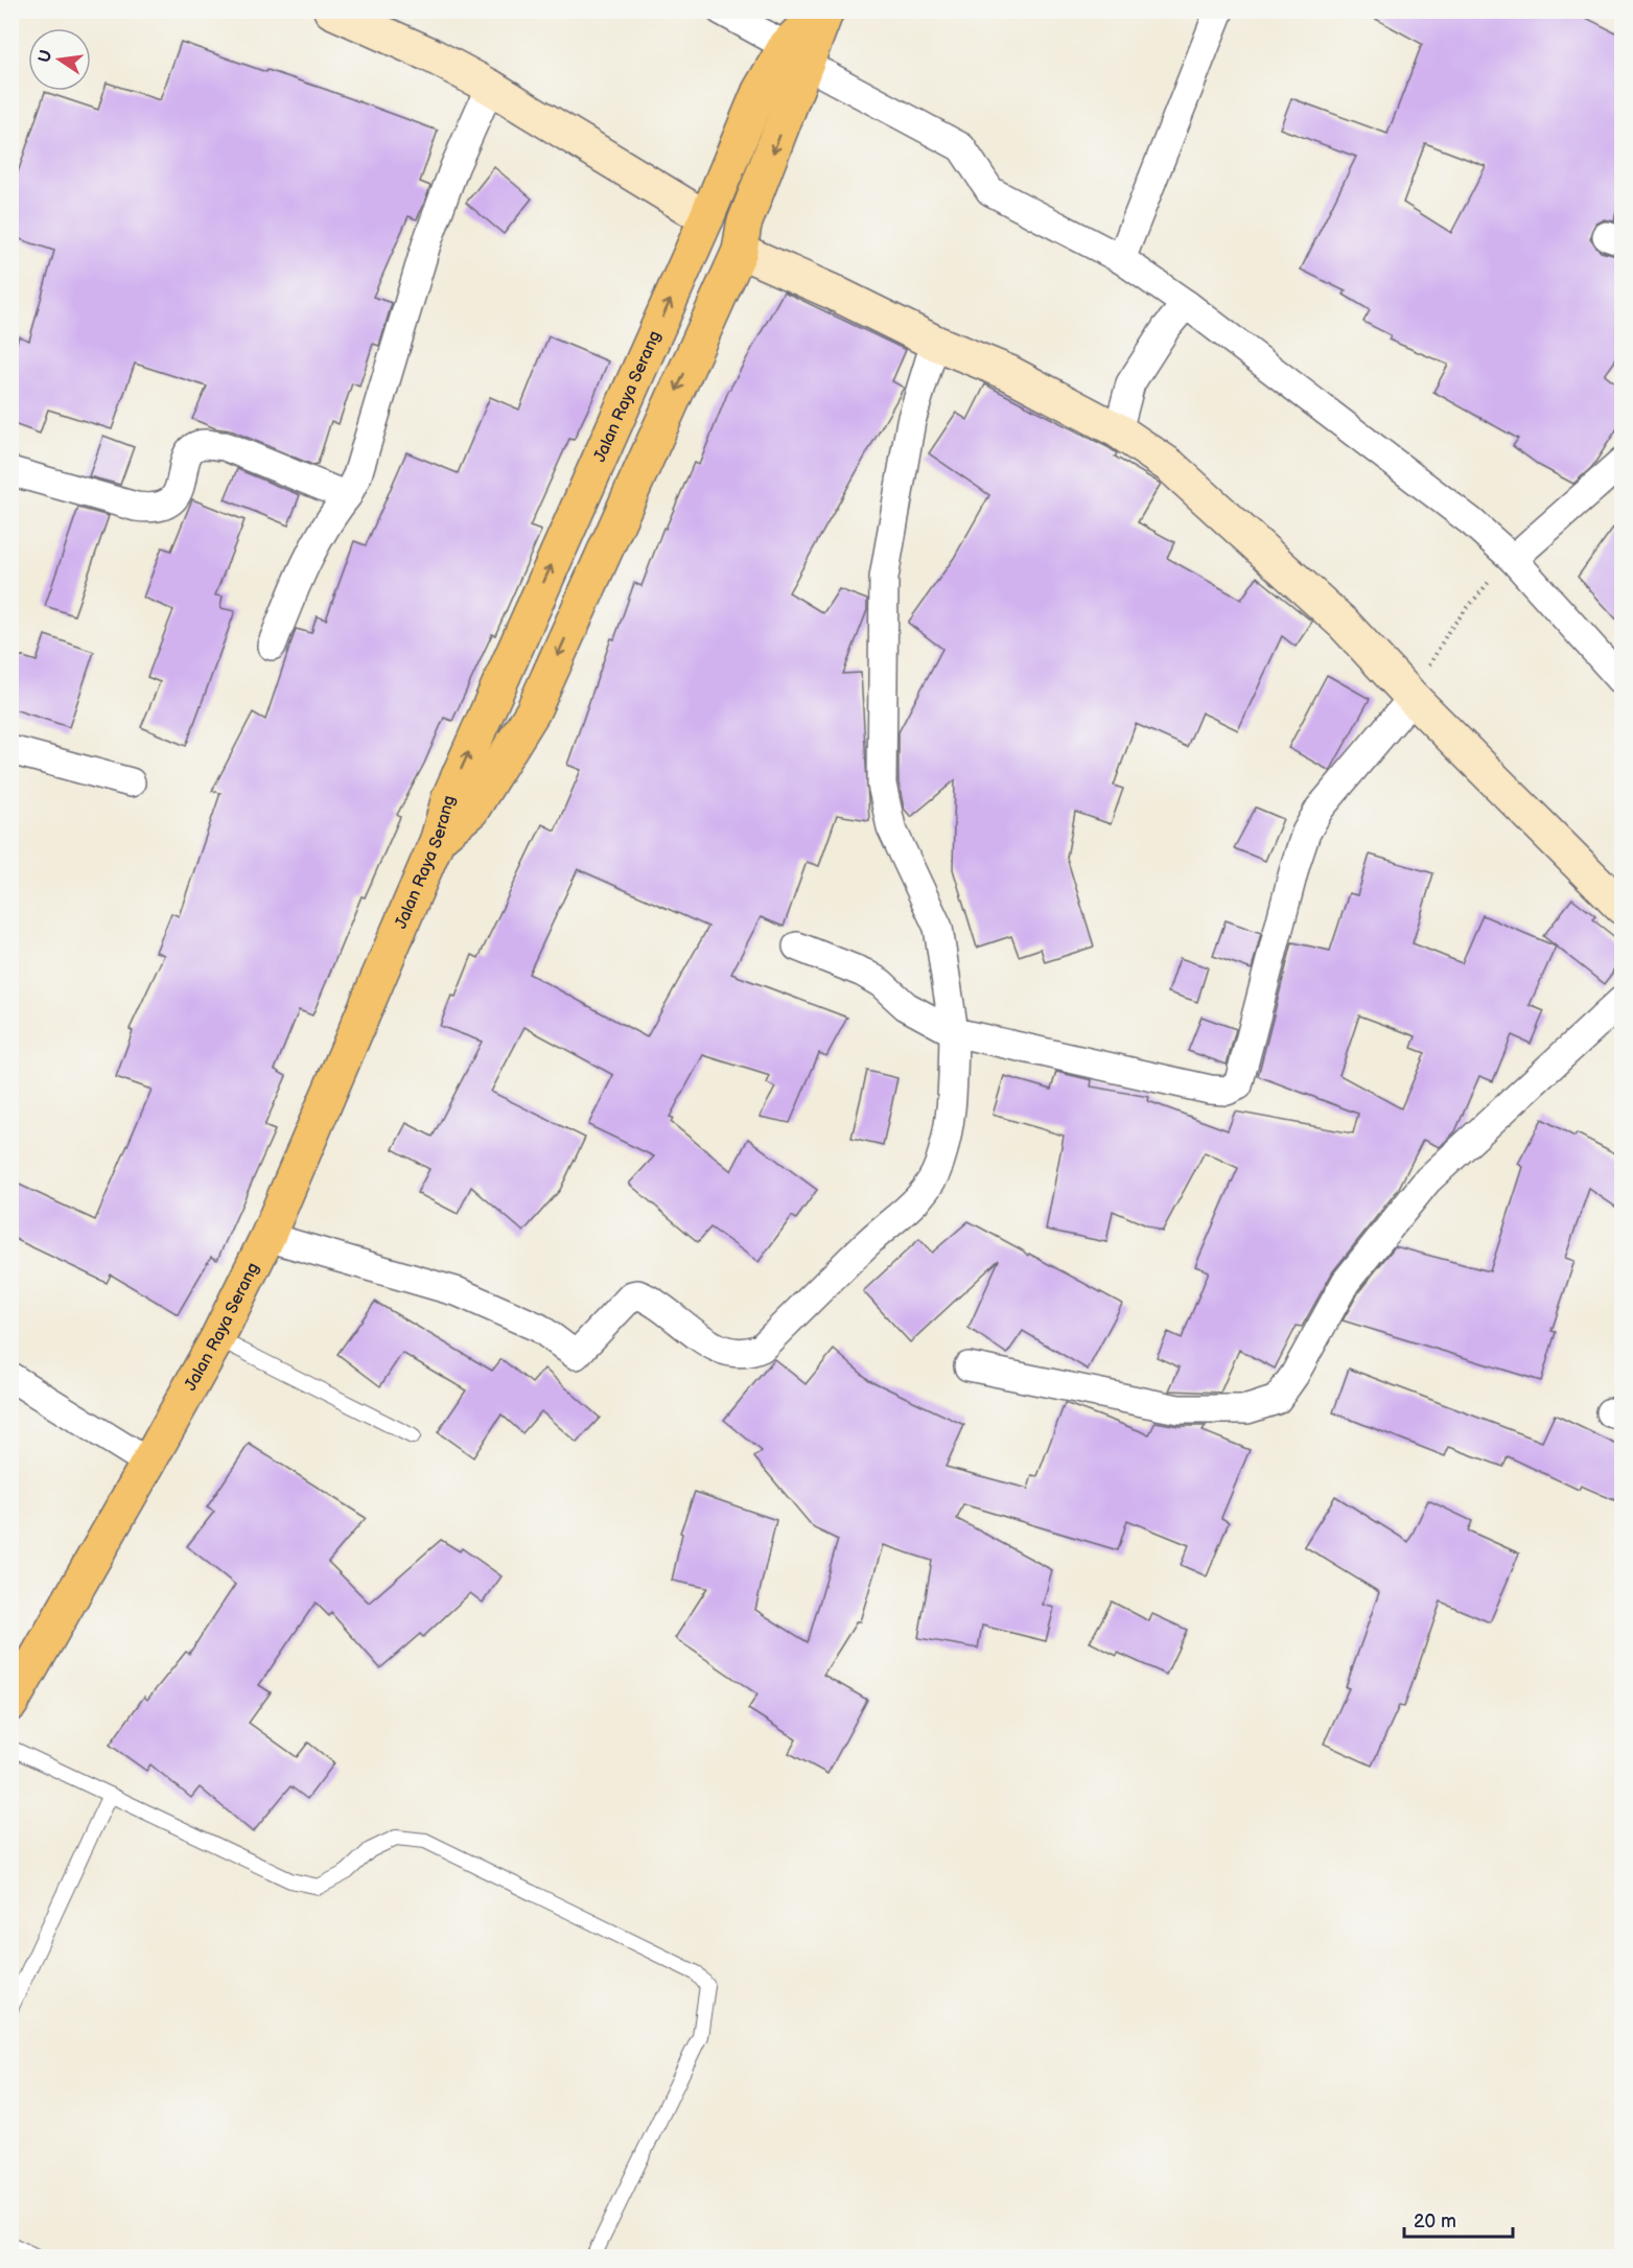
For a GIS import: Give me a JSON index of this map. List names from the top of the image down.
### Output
{
  "streets": {
    "highway": ["Jalan Raya Serang"]
  },
  "scale_bar": "20 m",
  "north": "left"
}
